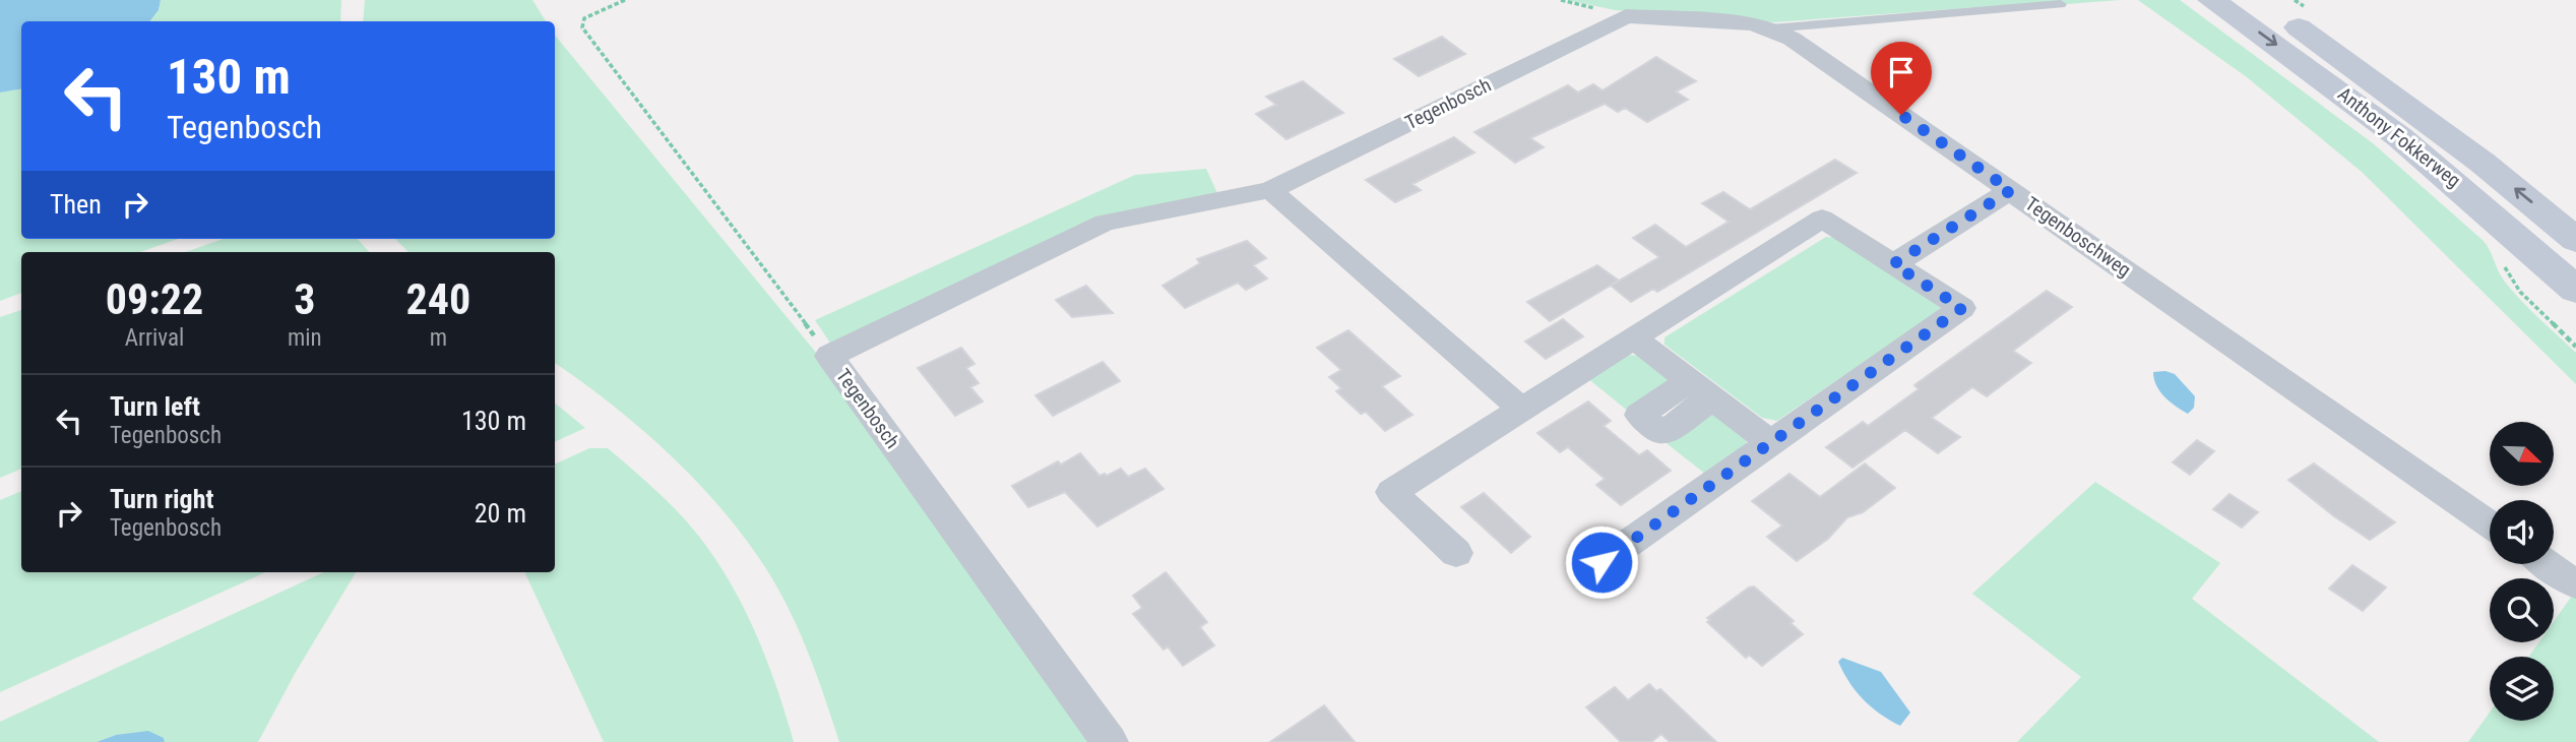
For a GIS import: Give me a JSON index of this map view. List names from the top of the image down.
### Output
{
  "streets": {
    "main road": ["Anthony Fokkerweg"],
    "street": ["Tegenbosch", "Tegenboschweg"]
  },
  "crossings": [
    ["Tegenbosch", "Tegenboschweg"]
  ],
  "north": "bottom right",
  "page": {
    "turn": ["130 m", "Tegenbosch"],
    "then": "Then",
    "eta": [
      "09:22",
      "Arrival",
      "3",
      "min",
      "240",
      "m"
    ],
    "list": [
      {
        "name": "Turn left",
        "note": "Tegenbosch",
        "value": "130 m"
      },
      {
        "name": "Turn right",
        "note": "Tegenbosch",
        "value": "20 m"
      }
    ]
  }
}
